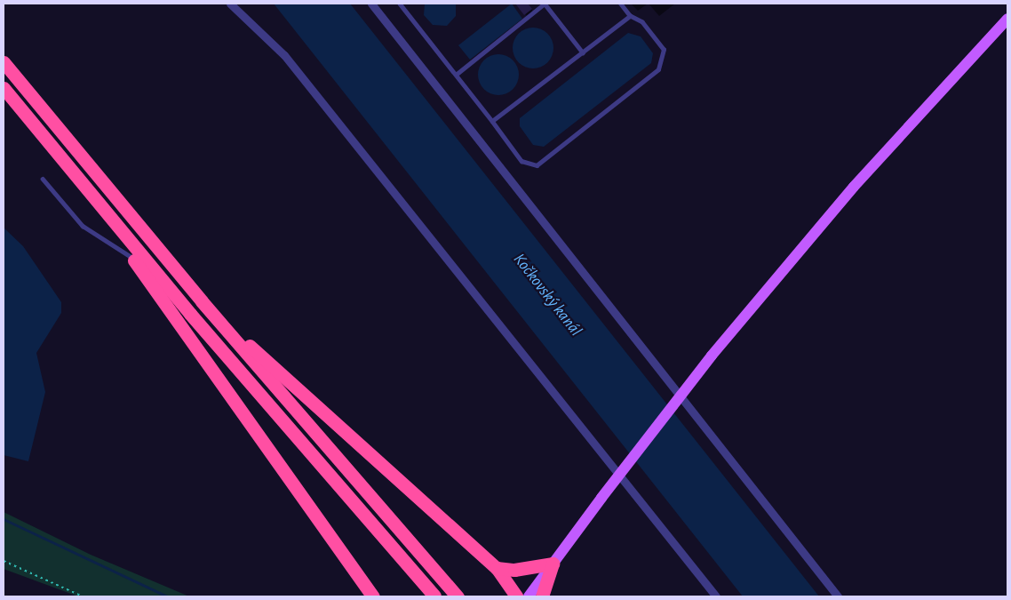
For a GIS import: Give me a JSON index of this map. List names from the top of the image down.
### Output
{
  "water": ["Kočkovský kanál"]
}
